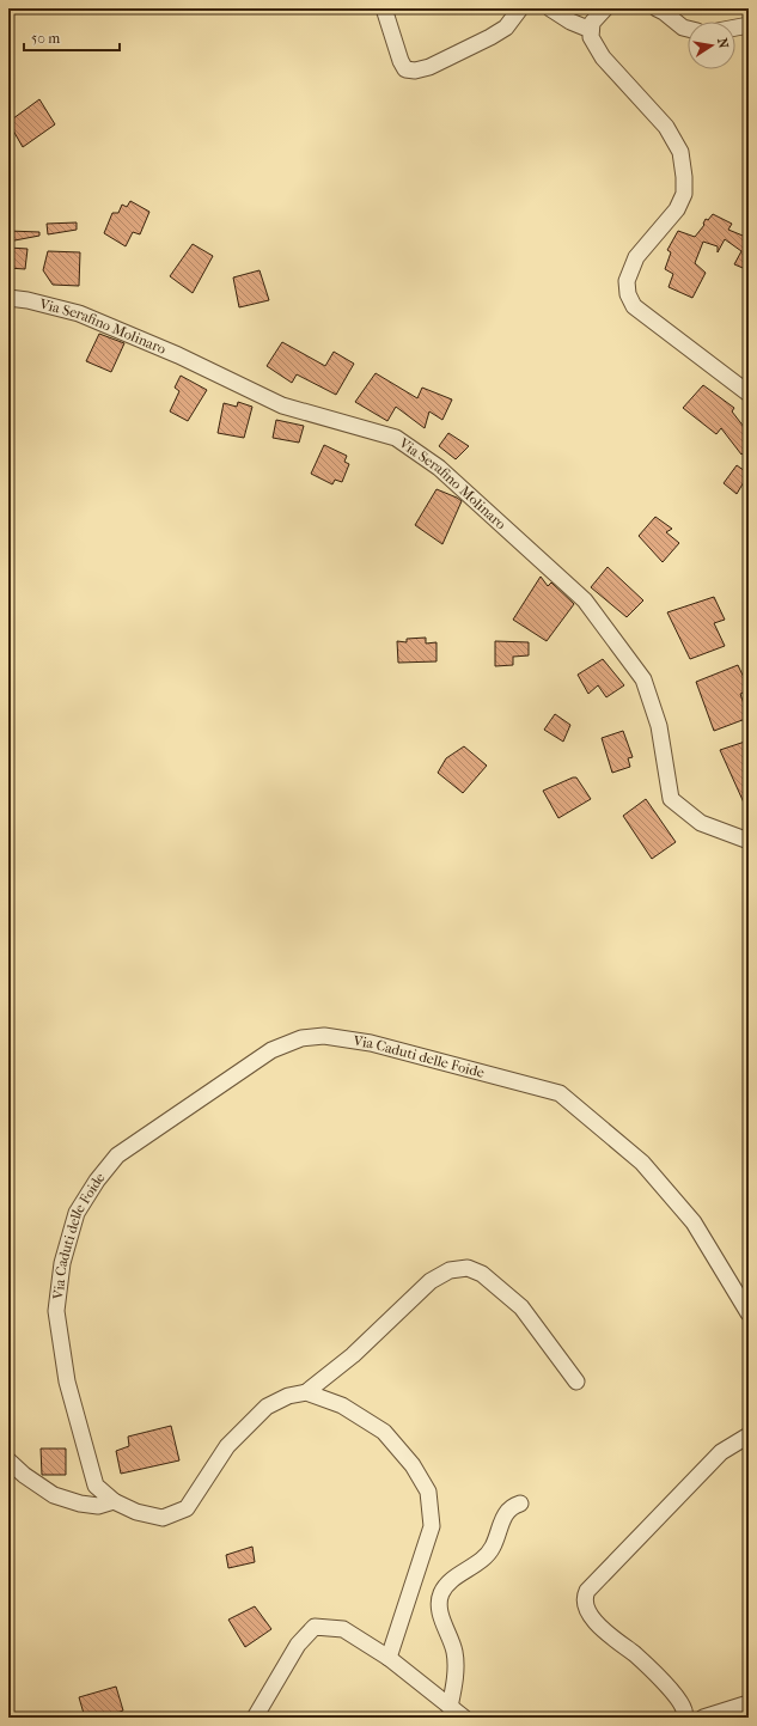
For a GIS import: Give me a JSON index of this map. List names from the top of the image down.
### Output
{
  "streets": {
    "street": ["Via Serafino Molinaro", "Via Caduti delle Foide"]
  },
  "scale_bar": "50 m",
  "north": "right"
}
